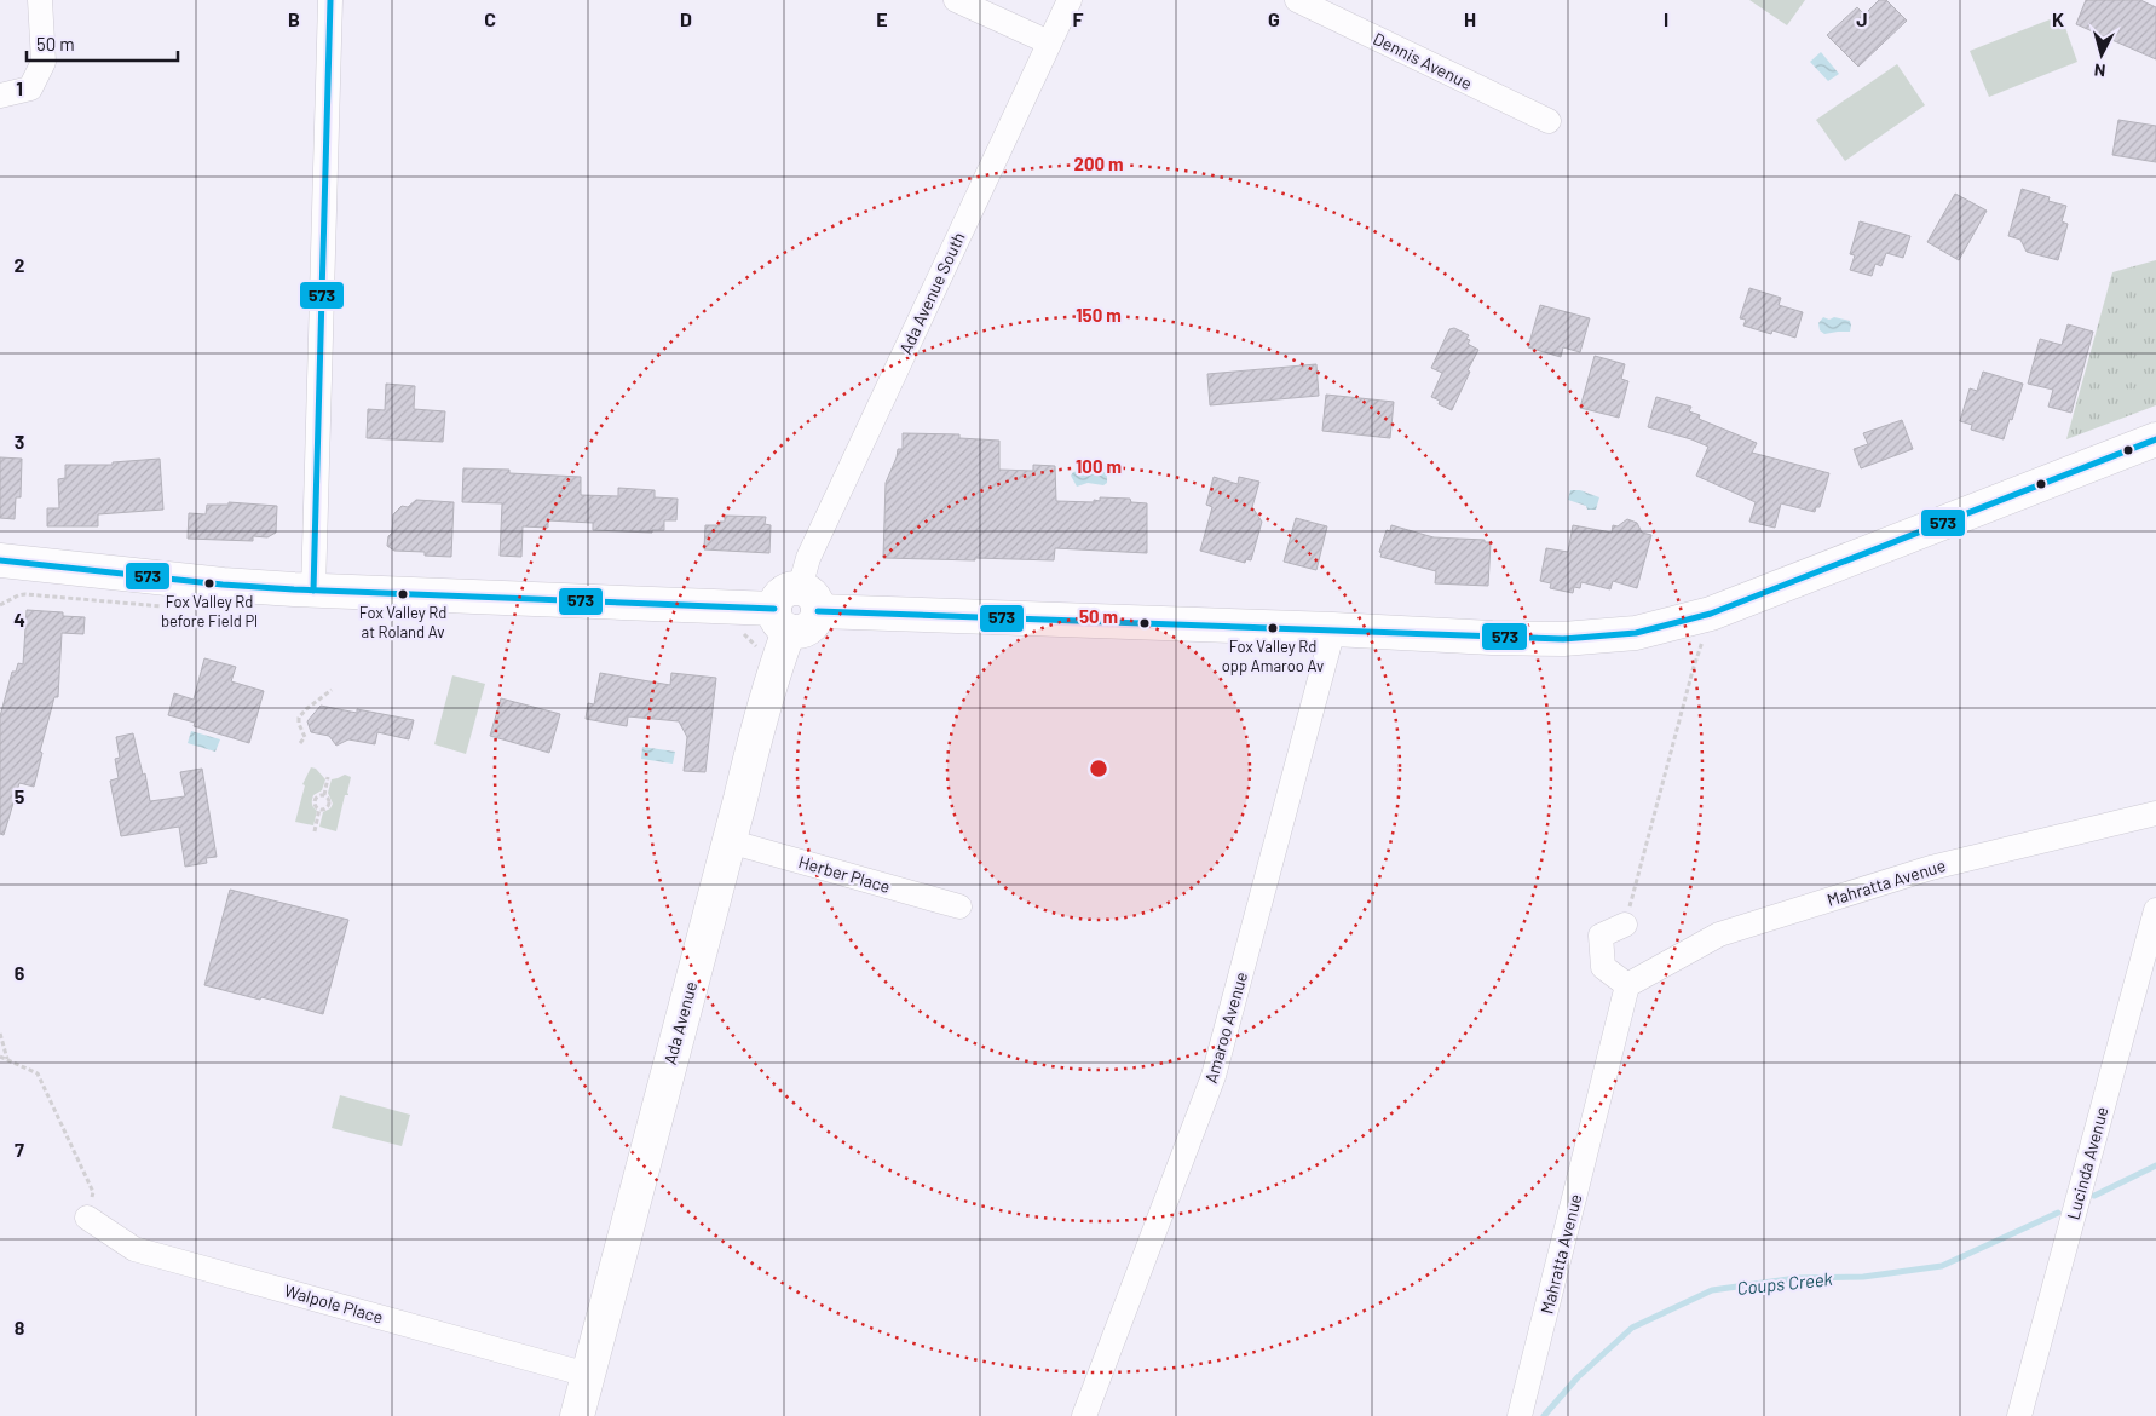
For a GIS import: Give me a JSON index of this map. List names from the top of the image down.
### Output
{
  "streets": {
    "main road": ["Ada Avenue"],
    "street": [
      "Dennis Avenue",
      "Ada Avenue South",
      "Herber Place",
      "Mahratta Avenue",
      "Amaroo Avenue",
      "Lucinda Avenue",
      "Walpole Place"
    ]
  },
  "crossings": [
    ["Herber Place", "Ada Avenue"],
    ["Ada Avenue", "Walpole Place"]
  ],
  "water": ["Coups Creek"],
  "places": ["Fox Valley Rd before Field Pl", "Fox Valley Rd at Roland Av", "Fox Valley Rd opp Amaroo Av"],
  "lines": ["transit line 573"],
  "scale_bar": "50 m",
  "north": "bottom",
  "grid": {
    "columns": [
      "B",
      "C",
      "D",
      "E",
      "F",
      "G",
      "H",
      "I",
      "J",
      "K"
    ],
    "rows": [
      "1",
      "2",
      "3",
      "4",
      "5",
      "6",
      "7",
      "8"
    ]
  },
  "rings": [
    "200 m",
    "150 m",
    "100 m",
    "50 m"
  ]
}
